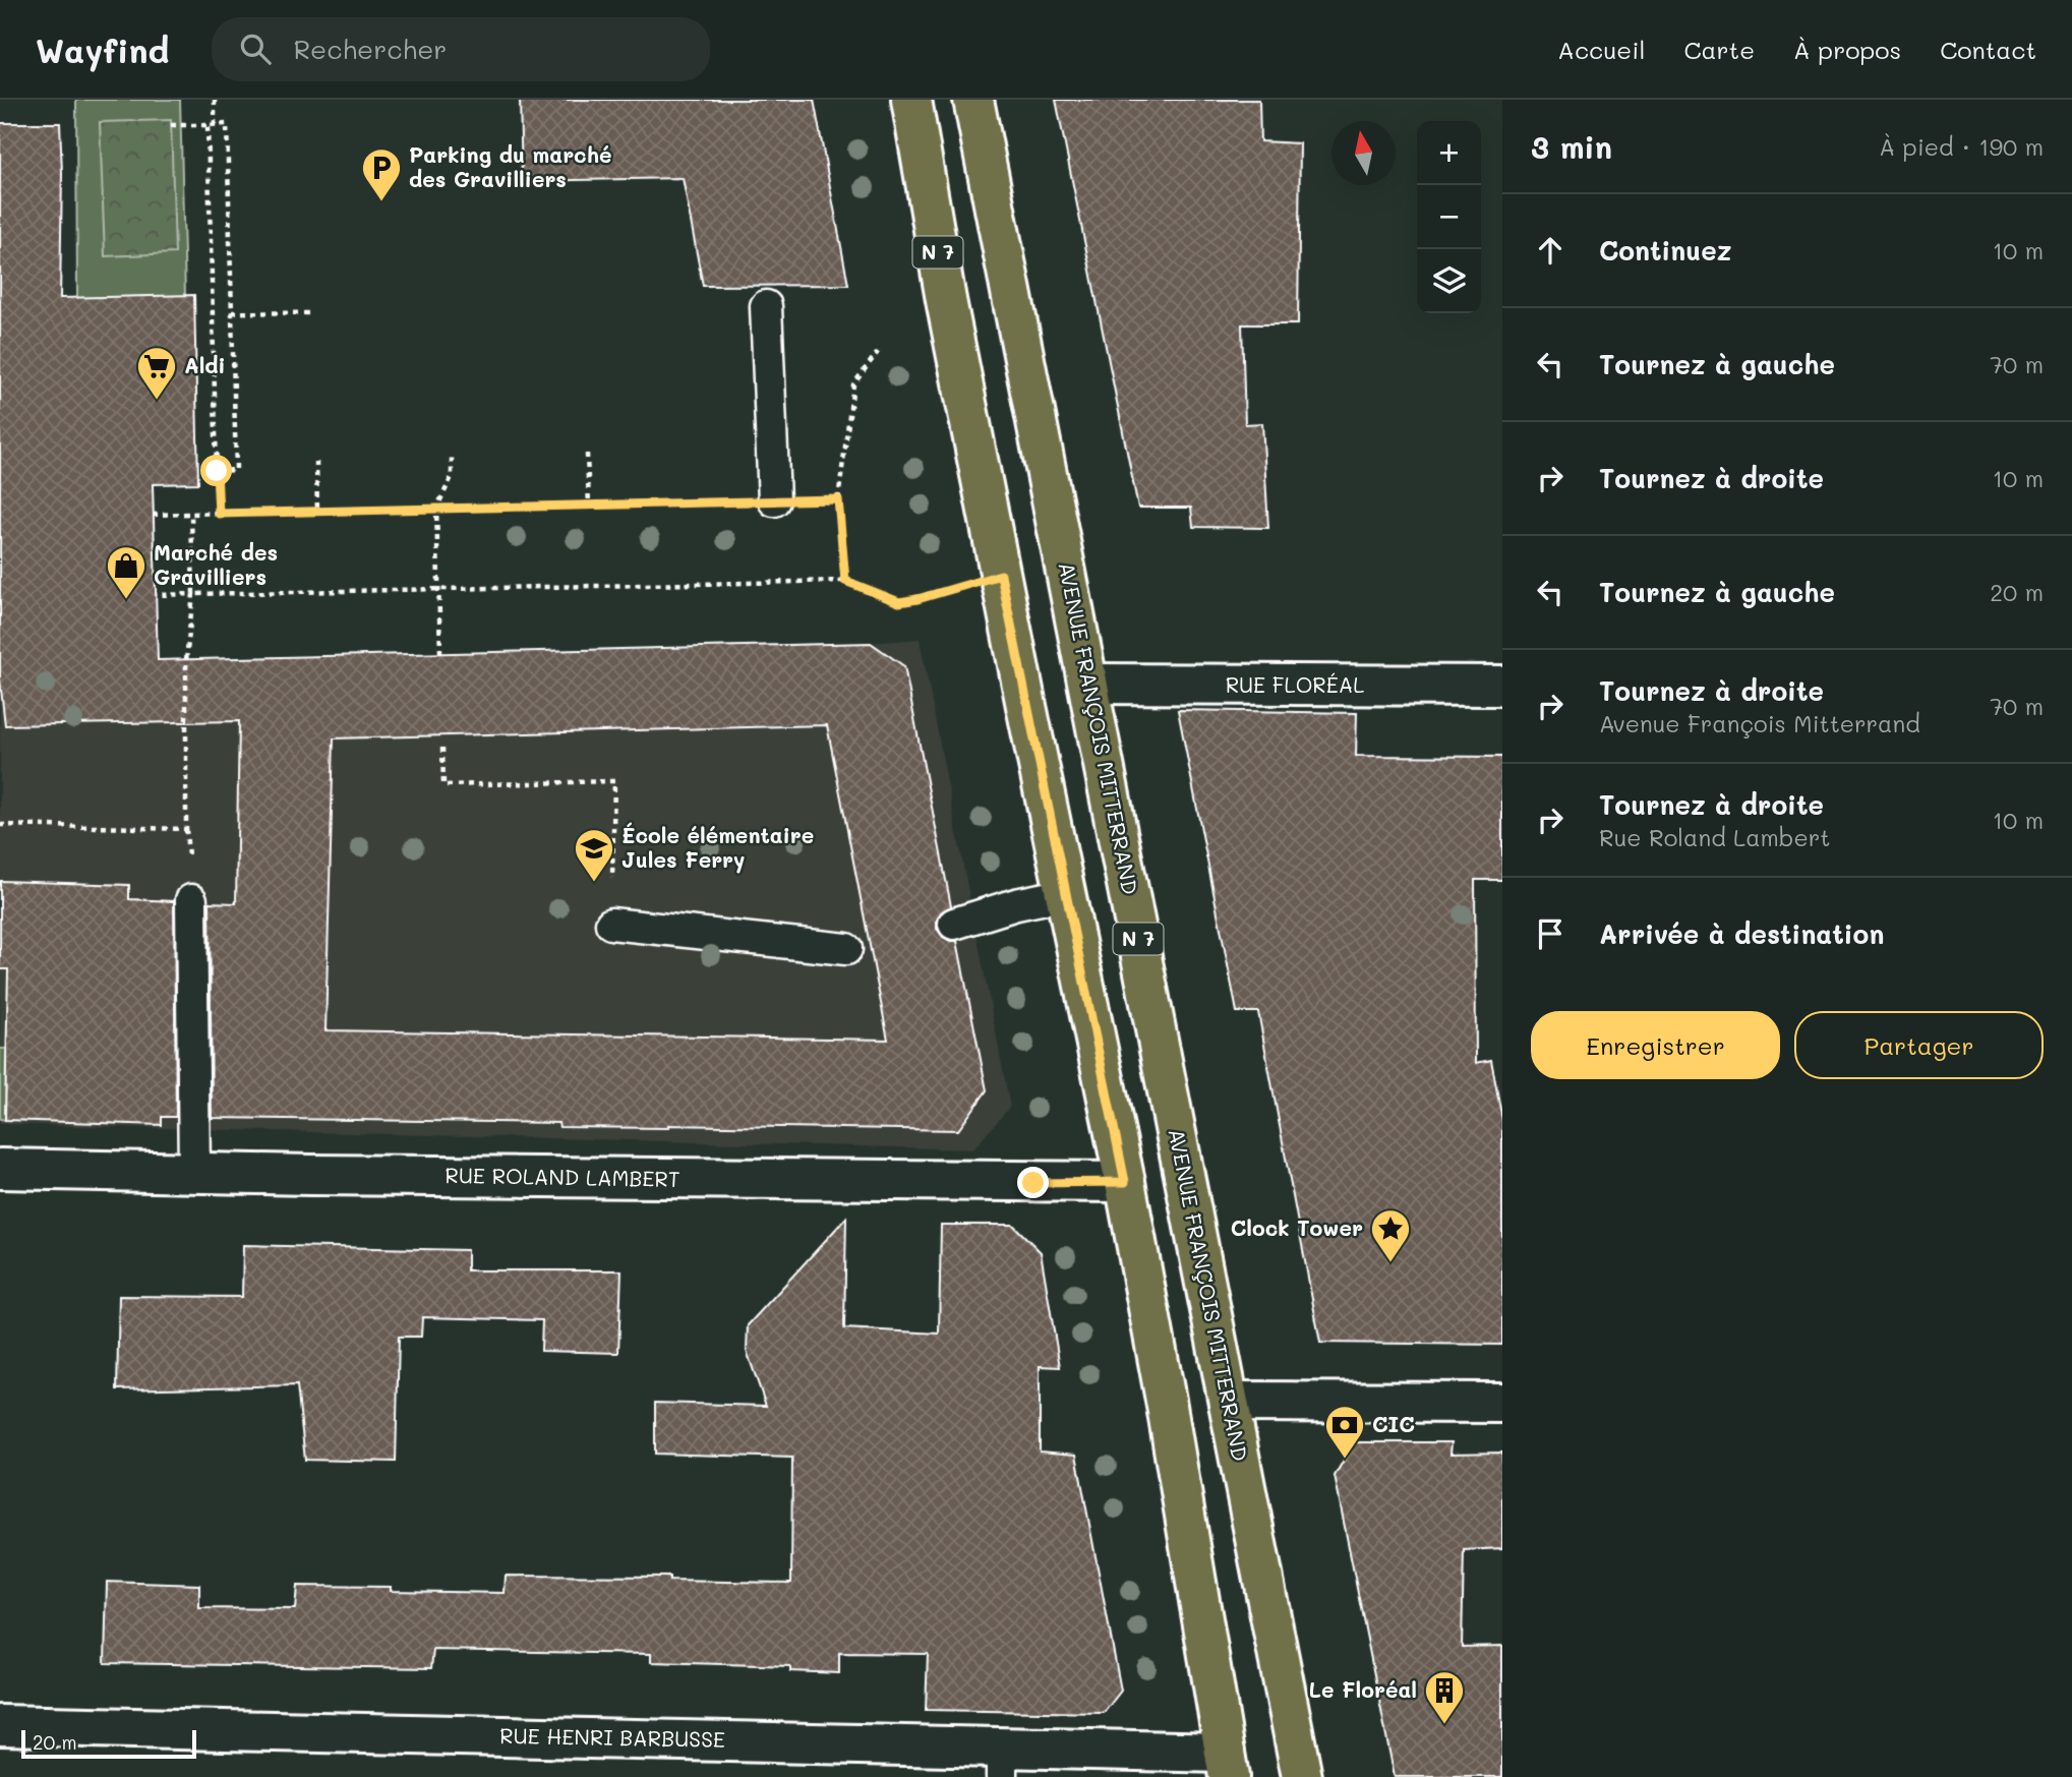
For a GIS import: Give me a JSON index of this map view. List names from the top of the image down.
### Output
{
  "streets": {
    "main road": ["N 7", "AVENUE FRANÇOIS MITTERRAND"],
    "street": ["RUE FLORÉAL", "RUE ROLAND LAMBERT", "RUE HENRI BARBUSSE"]
  },
  "crossings": [
    ["N 7", "RUE ROLAND LAMBERT"],
    ["N 7", "RUE HENRI BARBUSSE"],
    ["RUE FLORÉAL", "AVENUE FRANÇOIS MITTERRAND"]
  ],
  "places": {
    "parking": ["Parking du marché des Gravilliers"],
    "supermarket": ["Aldi"],
    "shop": ["Marché des Gravilliers"],
    "school or university": ["École élémentaire Jules Ferry"],
    "place": ["Clock Tower"],
    "bank": ["CIC"],
    "building": ["Le Floréal"]
  },
  "scale_bar": "20 m",
  "north": "top",
  "page": {
    "header": "Wayfind",
    "search": "Rechercher",
    "nav": [
      "Accueil",
      "Carte",
      "À propos",
      "Contact"
    ],
    "heading": ["3 min", "À pied · 190 m"],
    "map_buttons": ["+", "−"],
    "list": [
      ["Continuez", "10 m"],
      ["Tournez à gauche", "70 m"],
      ["Tournez à droite", "10 m"],
      ["Tournez à gauche", "20 m"],
      ["Tournez à droite", "Avenue François Mitterrand", "70 m"],
      ["Tournez à droite", "Rue Roland Lambert", "10 m"],
      "Arrivée à destination"
    ],
    "buttons": ["Enregistrer", "Partager"],
    "scale": "20 m"
  }
}
